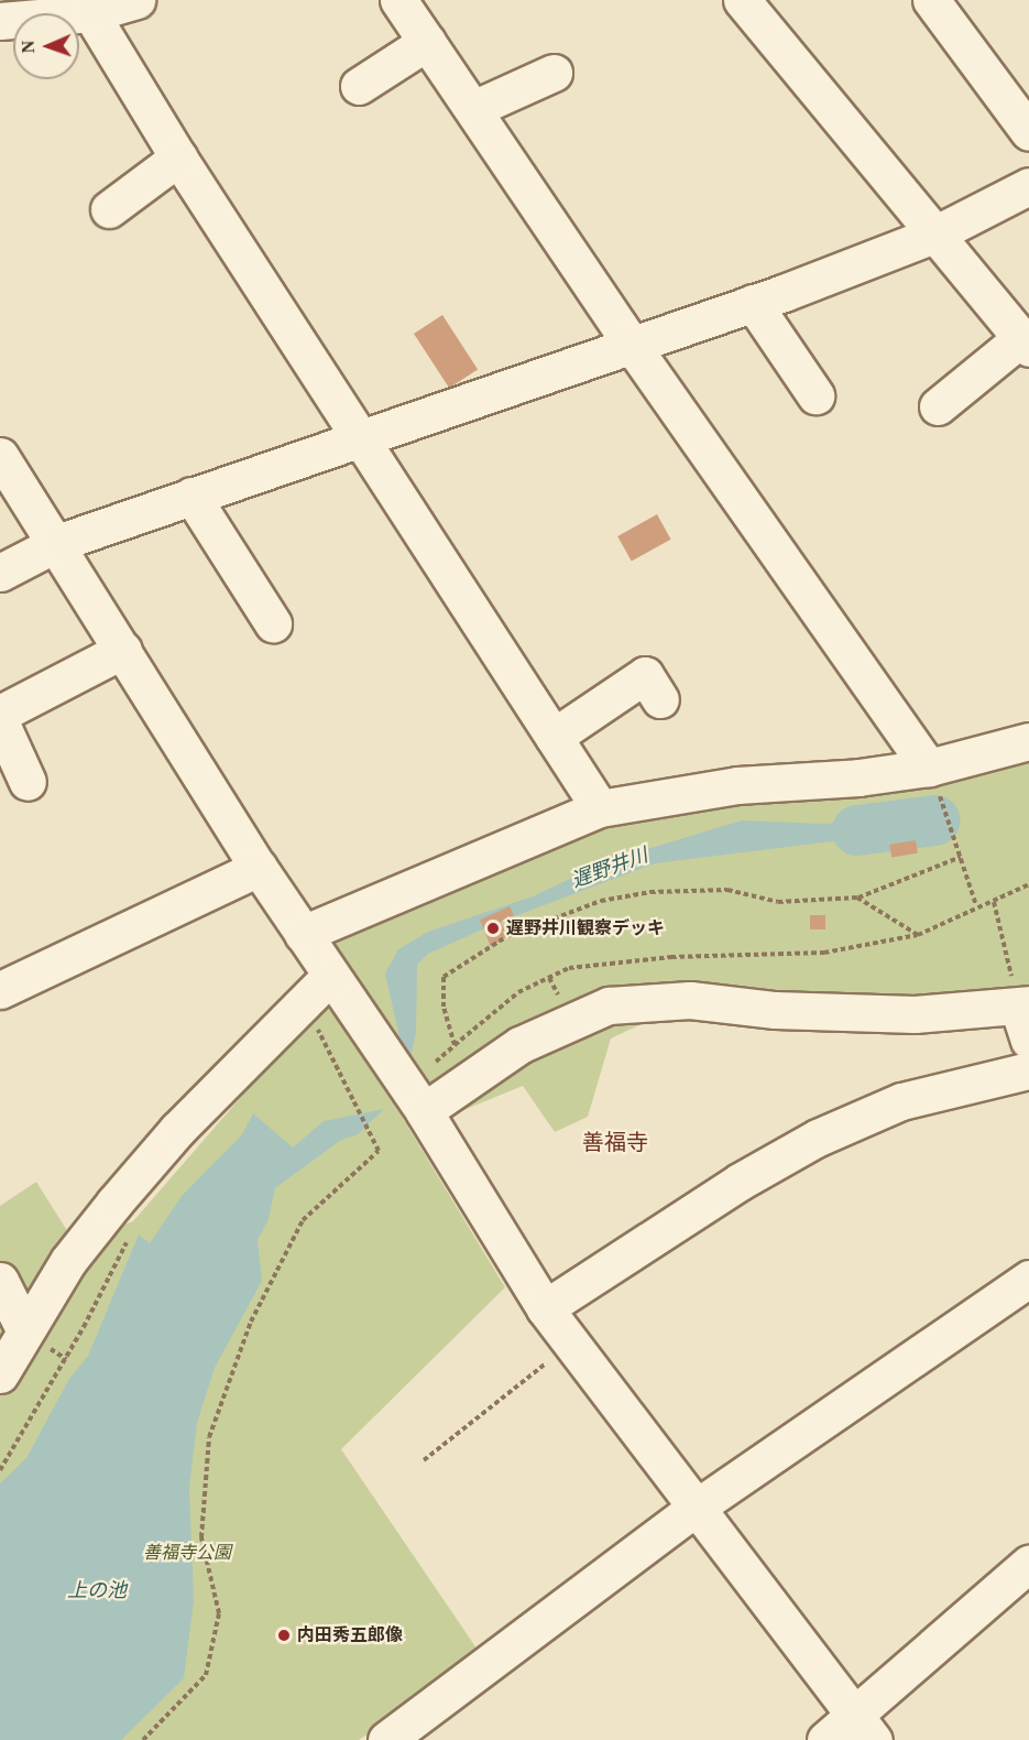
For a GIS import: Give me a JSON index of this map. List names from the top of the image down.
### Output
{
  "districts": ["善福寺"],
  "water": ["遅野井川", "上の池"],
  "parks": ["善福寺公園"],
  "places": ["遅野井川観察デッキ", "内田秀五郎像"],
  "north": "left"
}
